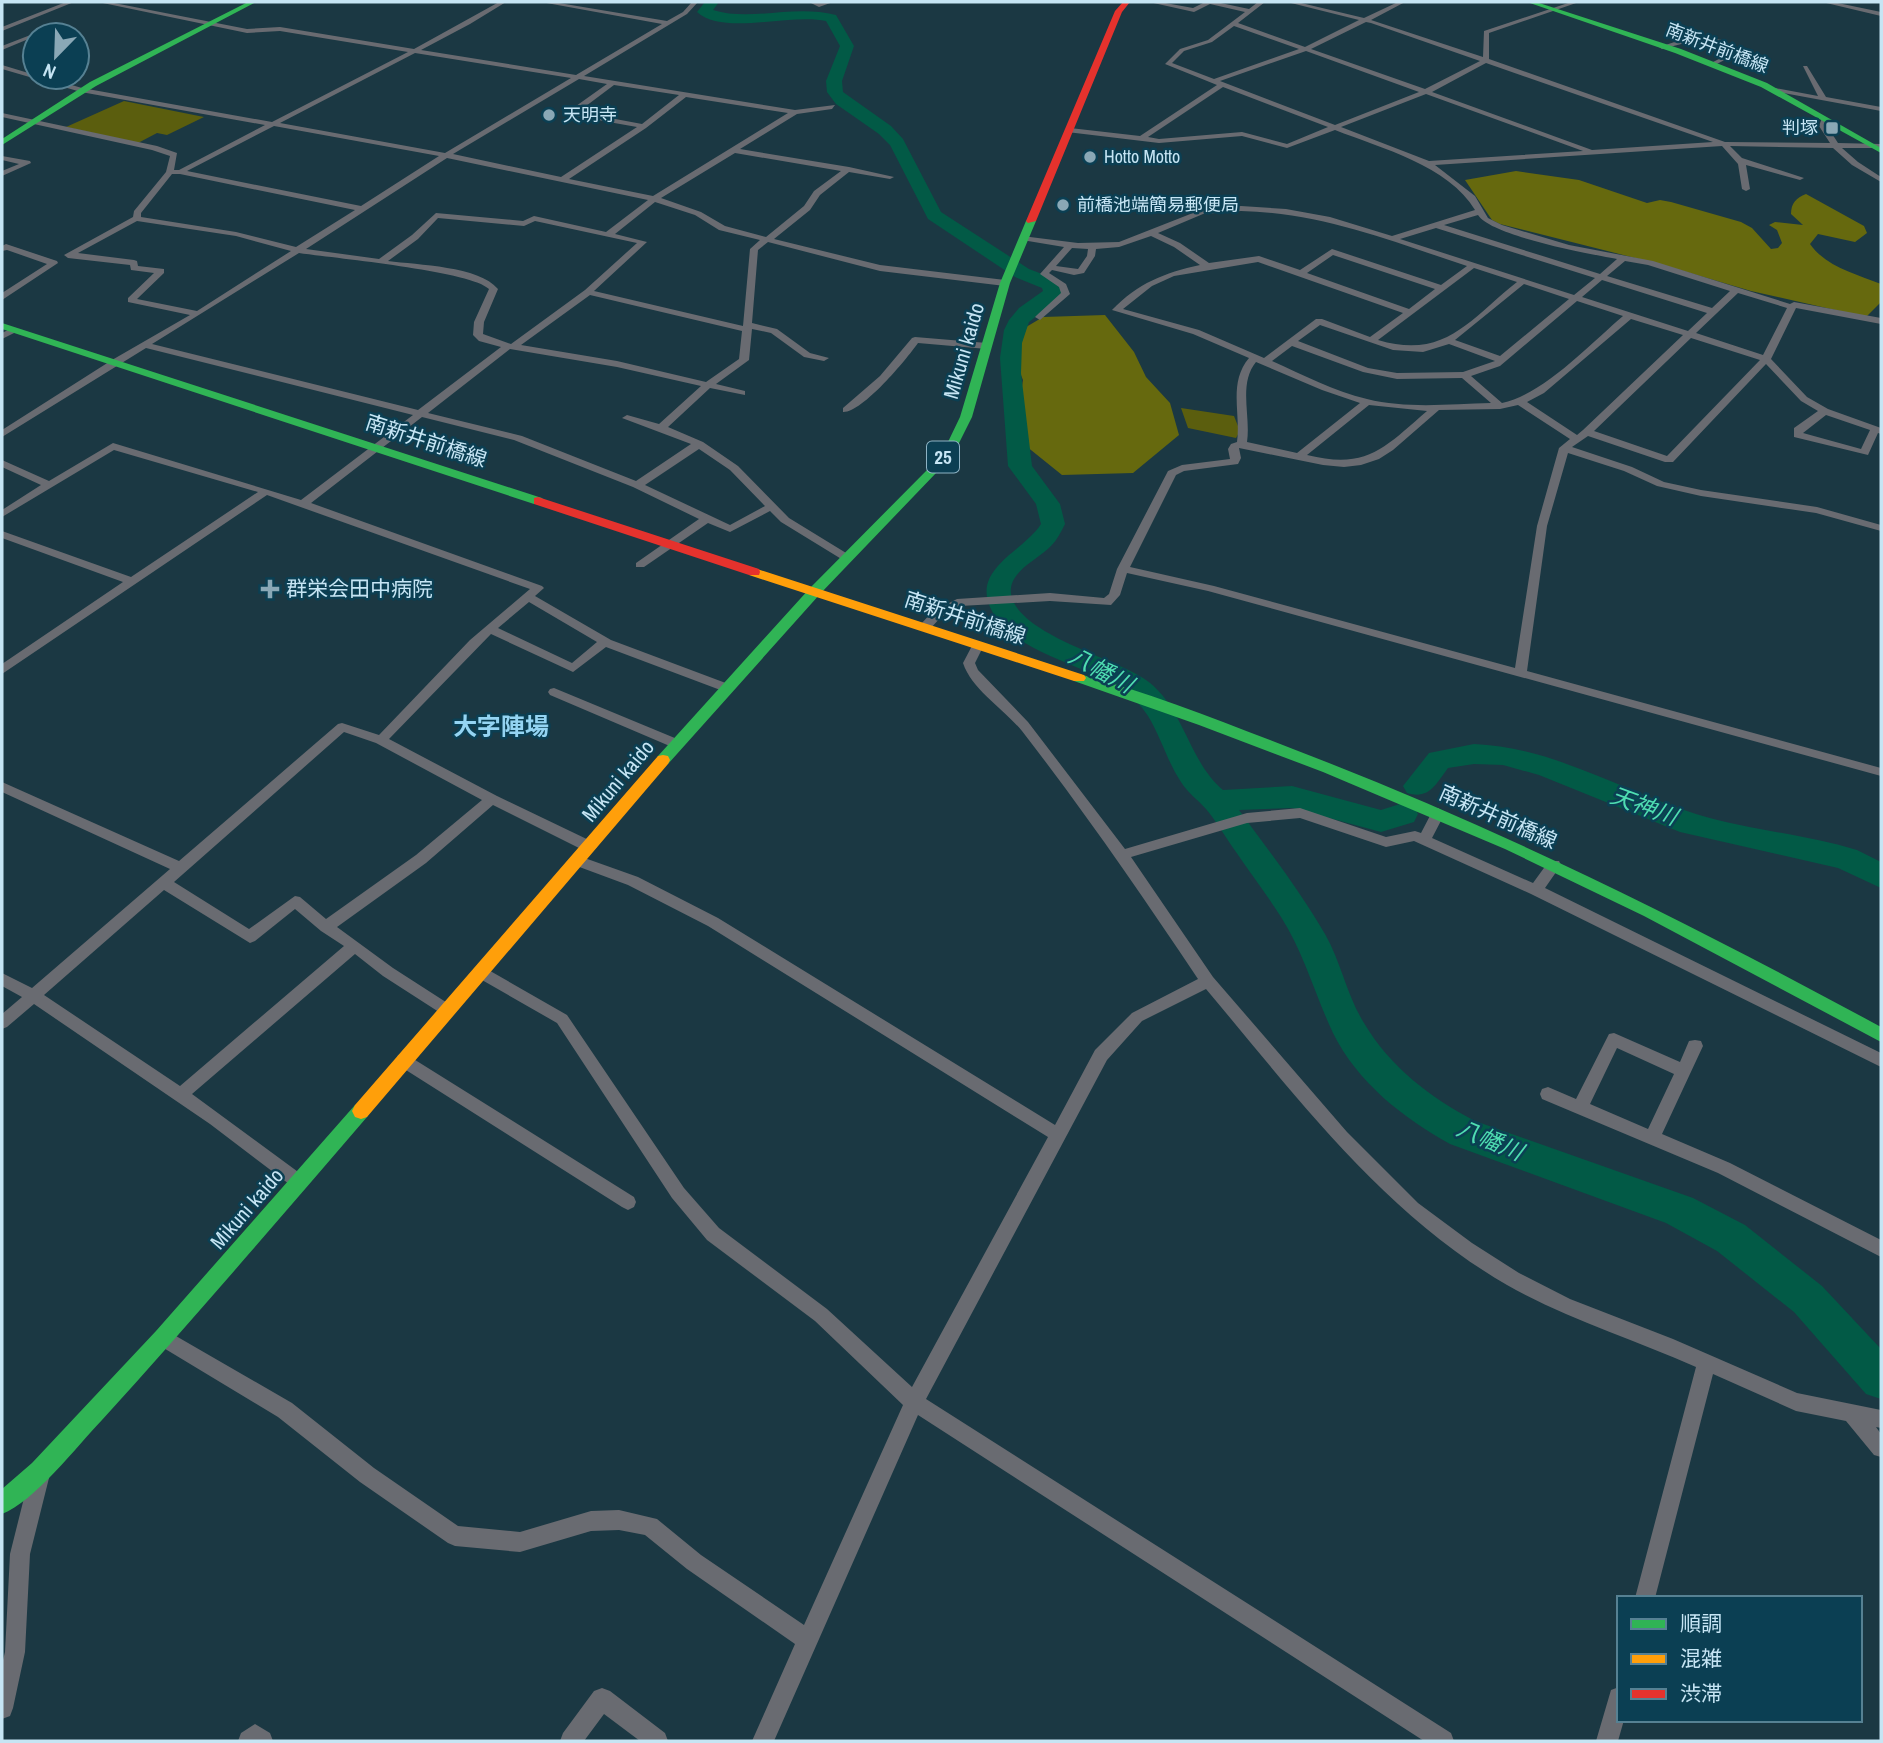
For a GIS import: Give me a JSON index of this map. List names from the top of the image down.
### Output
{
  "streets": {
    "main road": ["南新井前橋線", "Mikuni kaido", "25"]
  },
  "crossings": [
    ["南新井前橋線", "Mikuni kaido"]
  ],
  "districts": ["大字陣場"],
  "water": ["八幡川", "天神川"],
  "places": {
    "other": ["天明寺", "Hotto Motto", "前橋池端簡易郵便局"],
    "transit": ["判塚"],
    "health": ["群栄会田中病院"]
  },
  "legend": ["順調", "混雑", "渋滞"],
  "north": "bottom left"
}
